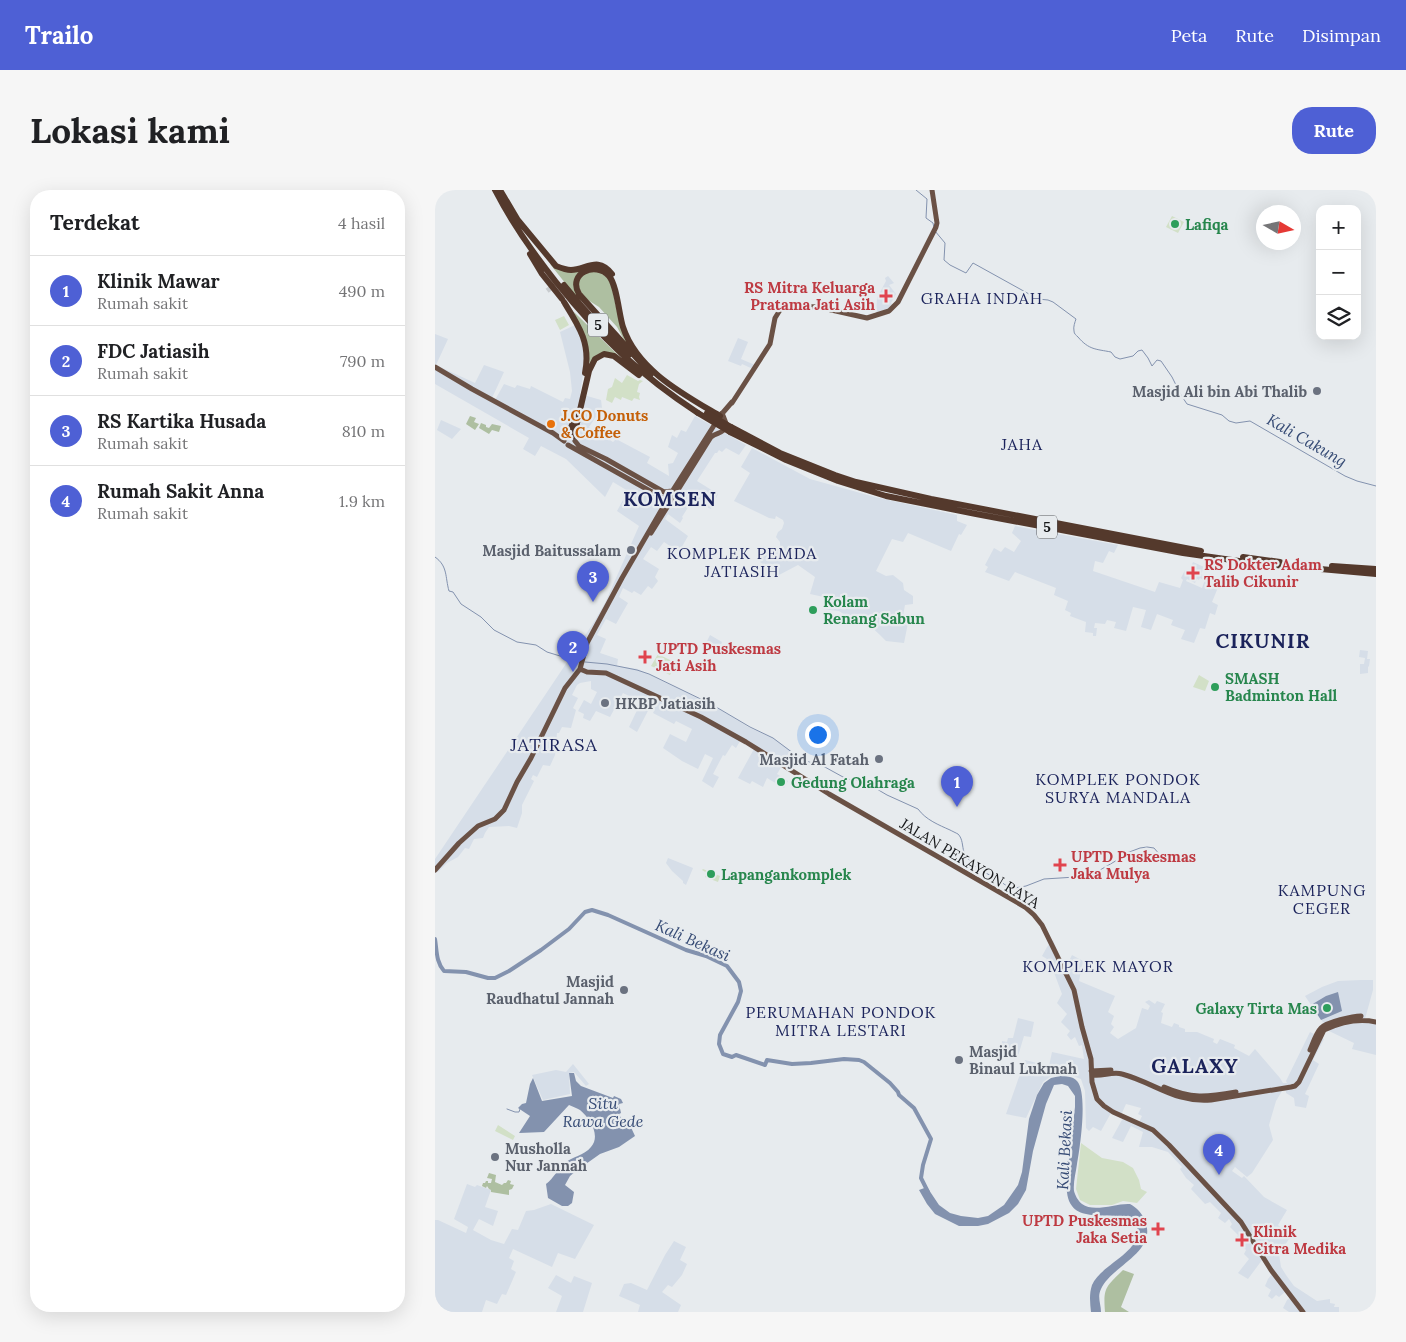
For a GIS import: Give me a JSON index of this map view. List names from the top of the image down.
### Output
{
  "streets": {
    "highway": ["5"],
    "main road": ["JALAN PEKAYON RAYA"]
  },
  "districts": [
    "GRAHA INDAH",
    "JAHA",
    "KOMSEN",
    "KOMPLEK PEMDA JATIASIH",
    "CIKUNIR",
    "JATIRASA",
    "KOMPLEK PONDOK SURYA MANDALA",
    "KAMPUNG CEGER",
    "KOMPLEK MAYOR",
    "PERUMAHAN PONDOK MITRA LESTARI",
    "GALAXY"
  ],
  "water": ["Kali Cakung", "Kali Bekasi", "Situ Rawa Gede"],
  "places": {
    "other": [
      "Lafiqa",
      "Masjid Ali bin Abi Thalib",
      "J.CO Donuts & Coffee",
      "Masjid Baitussalam",
      "Kolam Renang Sabun",
      "SMASH Badminton Hall",
      "HKBP Jatiasih",
      "Masjid Al Fatah",
      "Gedung Olahraga",
      "Lapangankomplek",
      "Masjid Raudhatul Jannah",
      "Galaxy Tirta Mas",
      "Masjid Binaul Lukmah",
      "Musholla Nur Jannah"
    ],
    "health": [
      "RS Mitra Keluarga Pratama Jati Asih",
      "RS Dokter Adam Talib Cikunir",
      "UPTD Puskesmas Jati Asih",
      "UPTD Puskesmas Jaka Mulya",
      "UPTD Puskesmas Jaka Setia",
      "Klinik Citra Medika"
    ]
  },
  "north": "right",
  "page": {
    "header": "Trailo",
    "nav": ["Peta", "Rute", "Disimpan"],
    "buttons": "Rute",
    "title": "Lokasi kami",
    "heading": ["Terdekat", "4 hasil"],
    "map_buttons": ["+", "−"],
    "list": [
      {
        "mark": "1",
        "name": "Klinik Mawar",
        "note": "Rumah sakit",
        "value": "490 m"
      },
      {
        "mark": "2",
        "name": "FDC Jatiasih",
        "note": "Rumah sakit",
        "value": "790 m"
      },
      {
        "mark": "3",
        "name": "RS Kartika Husada",
        "note": "Rumah sakit",
        "value": "810 m"
      },
      {
        "mark": "4",
        "name": "Rumah Sakit Anna",
        "note": "Rumah sakit",
        "value": "1.9 km"
      }
    ],
    "pins": [
      "3",
      "2",
      "1",
      "4"
    ]
  }
}
